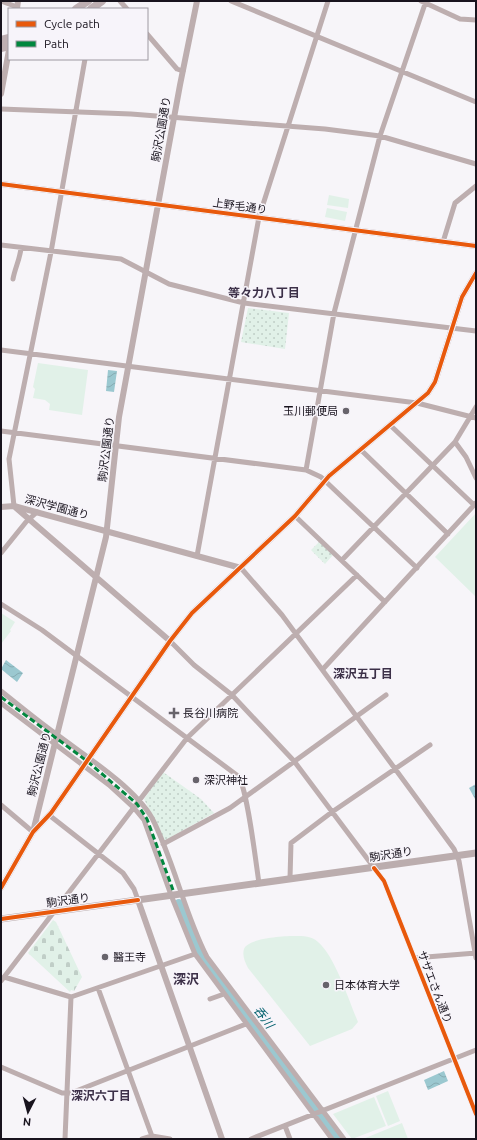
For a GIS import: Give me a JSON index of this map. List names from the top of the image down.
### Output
{
  "streets": {
    "main road": ["駒沢通り"],
    "street": [
      "駒沢公園通り",
      "上野毛通り",
      "深沢学園通り",
      "サザエさん通り"
    ]
  },
  "crossings": [
    ["駒沢公園通り", "上野毛通り"],
    ["駒沢公園通り", "深沢学園通り"],
    ["駒沢通り", "サザエさん通り"]
  ],
  "districts": [
    "等々力八丁目",
    "深沢五丁目",
    "深沢",
    "深沢六丁目"
  ],
  "water": ["呑川"],
  "places": {
    "other": [
      "玉川郵便局",
      "深沢神社",
      "醫王寺",
      "日本体育大学"
    ],
    "health": ["長谷川病院"]
  },
  "legend": ["Cycle path", "Path"],
  "north": "bottom"
}
